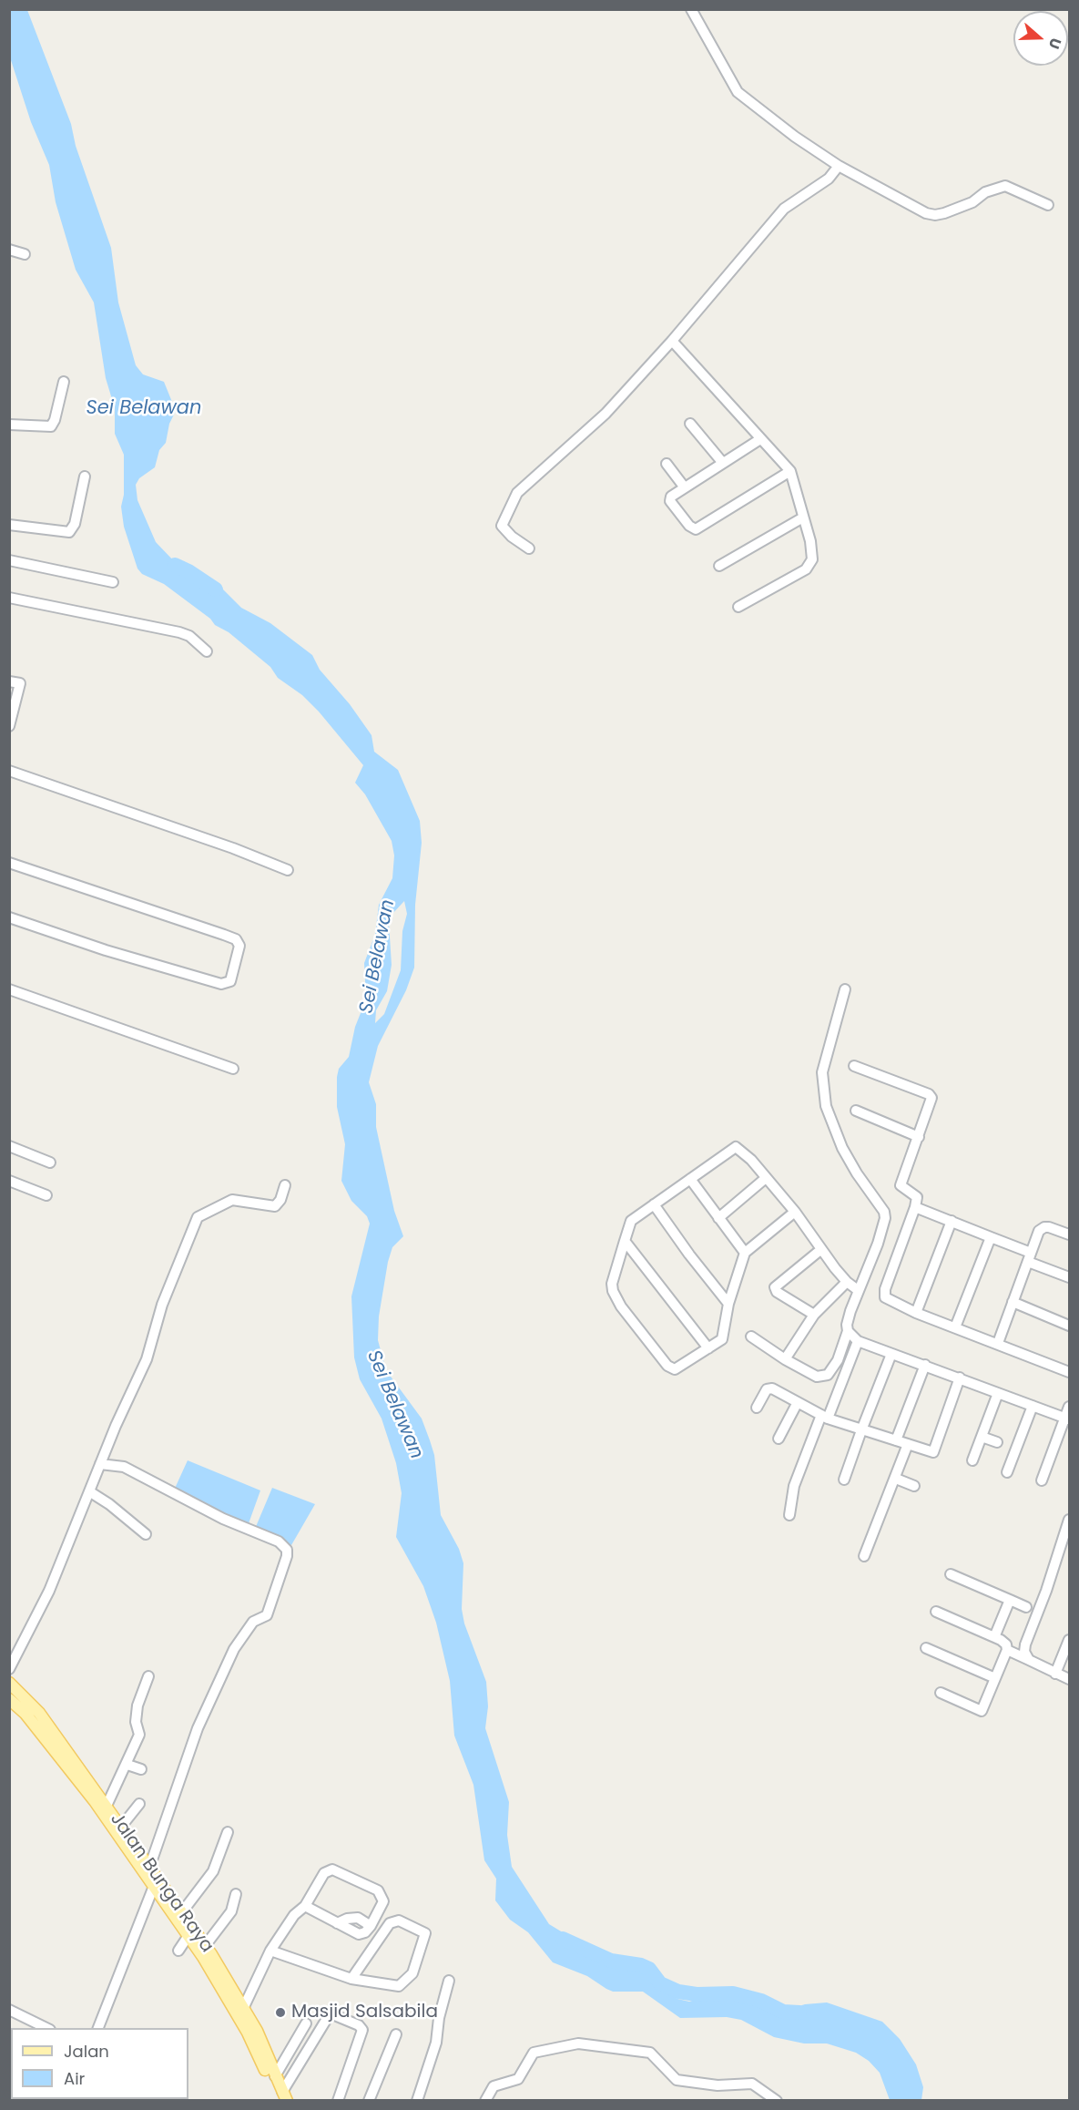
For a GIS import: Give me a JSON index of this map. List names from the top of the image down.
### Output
{
  "streets": {
    "main road": ["Jalan Bunga Raya"]
  },
  "water": ["Sei Belawan"],
  "places": ["Masjid Salsabila"],
  "legend": ["Jalan", "Air"],
  "north": "right"
}
